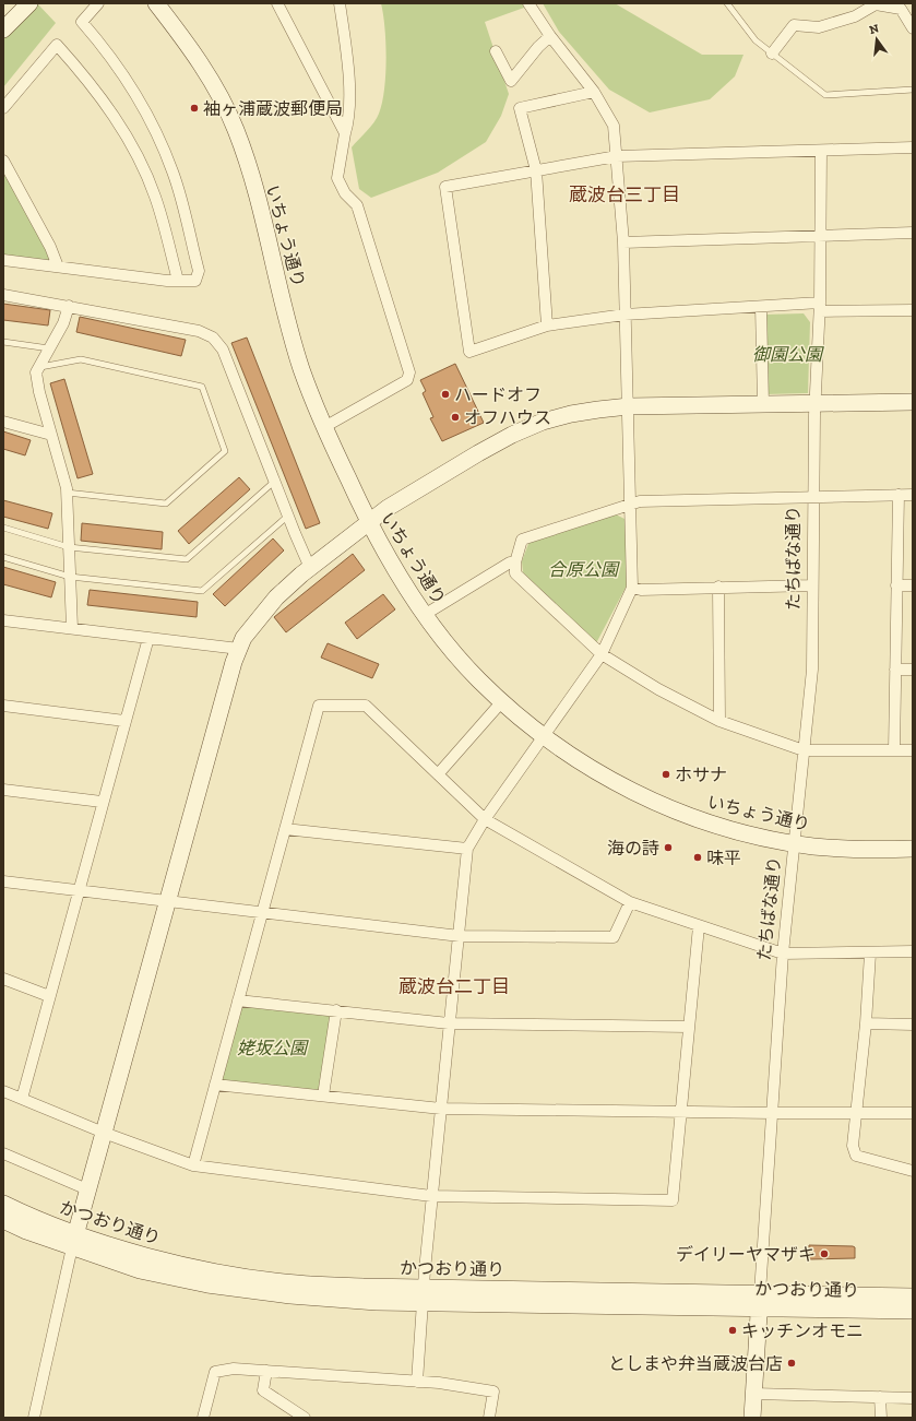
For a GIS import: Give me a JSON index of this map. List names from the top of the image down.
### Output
{
  "streets": {
    "street": ["いちょう通り", "たちばな通り", "かつおり通り"]
  },
  "crossings": [
    ["いちょう通り", "たちばな通り"],
    ["たちばな通り", "かつおり通り"]
  ],
  "districts": ["蔵波台三丁目", "蔵波台二丁目"],
  "parks": ["御園公園", "合原公園", "姥坂公園"],
  "places": [
    "袖ヶ浦蔵波郵便局",
    "ハードオフ",
    "オフハウス",
    "ホサナ",
    "海の詩",
    "味平",
    "デイリーヤマザキ",
    "キッチンオモニ",
    "としまや弁当蔵波台店"
  ],
  "north": "top"
}
